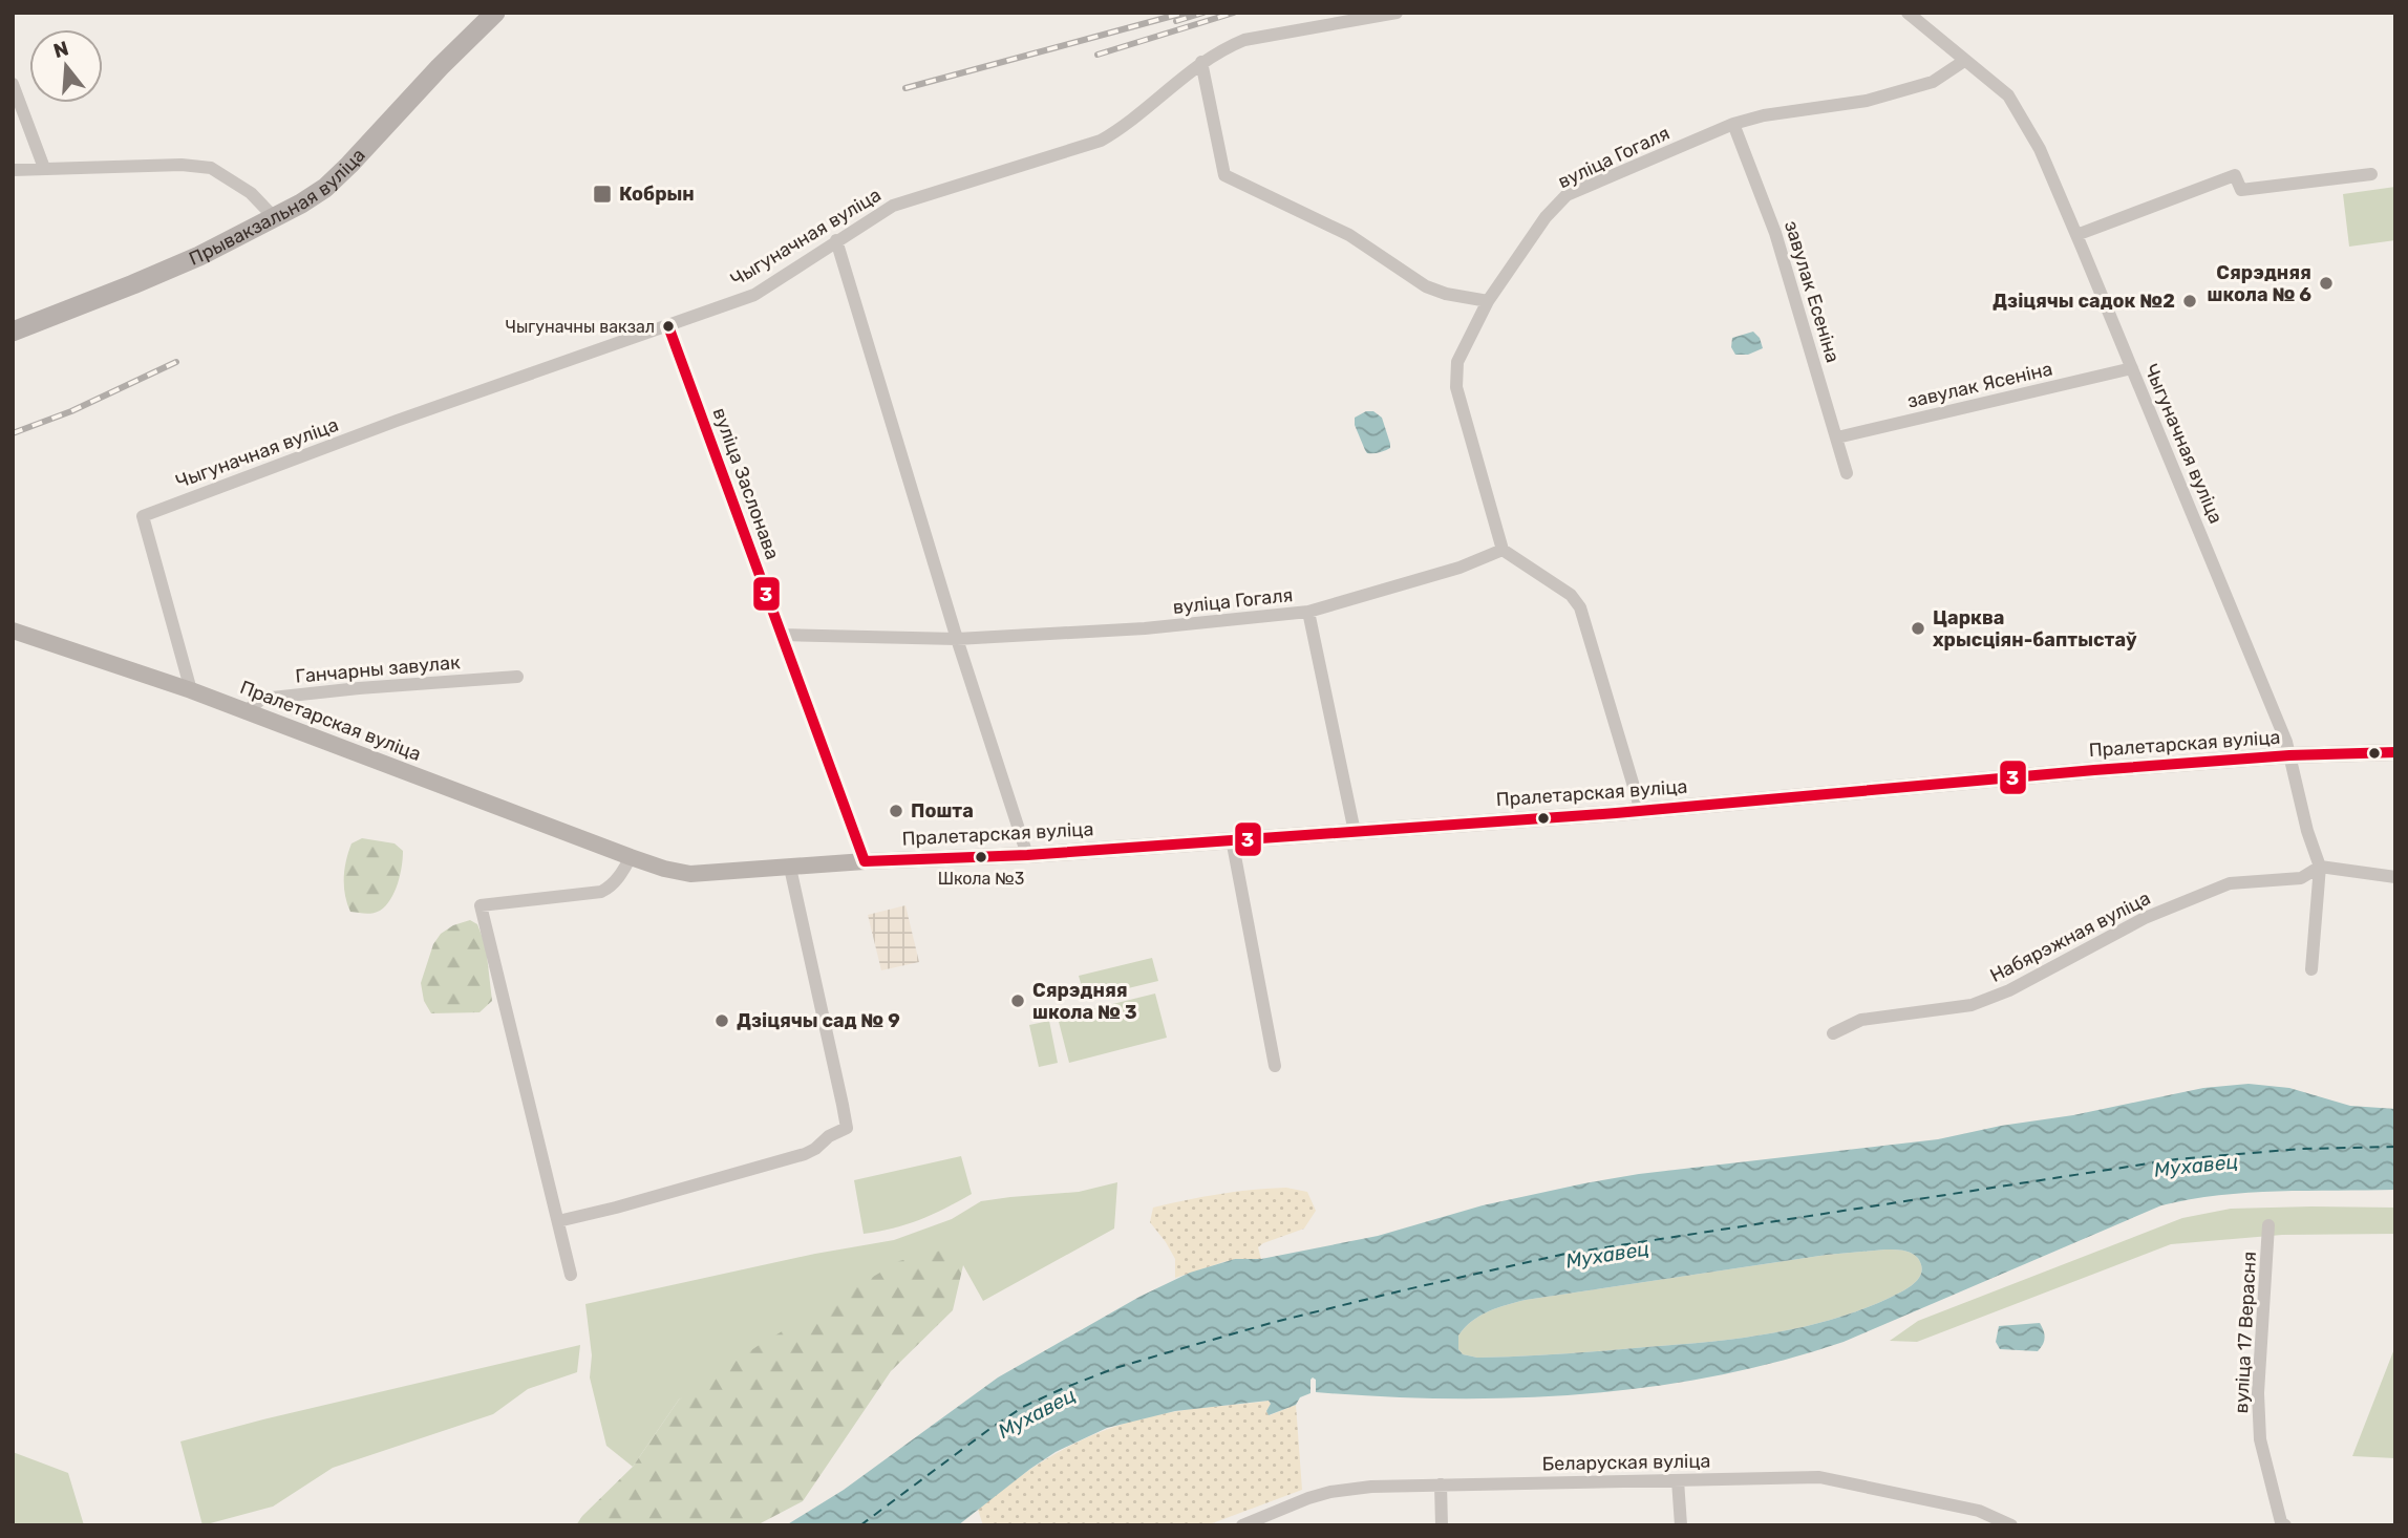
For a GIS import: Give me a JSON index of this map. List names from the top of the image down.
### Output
{
  "streets": {
    "main road": ["Прывакзальная вуліца", "Пралетарская вуліца"],
    "street": [
      "вуліца Гогаля",
      "Чыгуначная вуліца",
      "завулак Есеніна",
      "завулак Ясеніна",
      "вуліца Заслонава",
      "Ганчарны завулак",
      "Набярэжная вуліца",
      "вуліца 17 Верасня",
      "Беларуская вуліца"
    ]
  },
  "crossings": [
    ["вуліца Гогаля", "Чыгуначная вуліца"],
    ["вуліца Гогаля", "завулак Есеніна"],
    ["вуліца Гогаля", "вуліца Заслонава"],
    ["Чыгуначная вуліца", "завулак Ясеніна"],
    ["Чыгуначная вуліца", "вуліца Заслонава"],
    ["Чыгуначная вуліца", "Пралетарская вуліца"],
    ["Чыгуначная вуліца", "Набярэжная вуліца"],
    ["завулак Есеніна", "завулак Ясеніна"],
    ["вуліца Заслонава", "Пралетарская вуліца"],
    ["Ганчарны завулак", "Пралетарская вуліца"]
  ],
  "water": ["Мухавец"],
  "places": {
    "transit": ["Кобрын"],
    "other": [
      "Сярэдняя школа № 6",
      "Дзіцячы садок №2",
      "Чыгуначны вакзал",
      "Царква хрысціян-баптыстаў",
      "Пошта",
      "Школа №3",
      "Сярэдняя школа № 3",
      "Дзіцячы сад № 9"
    ]
  },
  "lines": ["transit line 3"],
  "north": "top"
}
